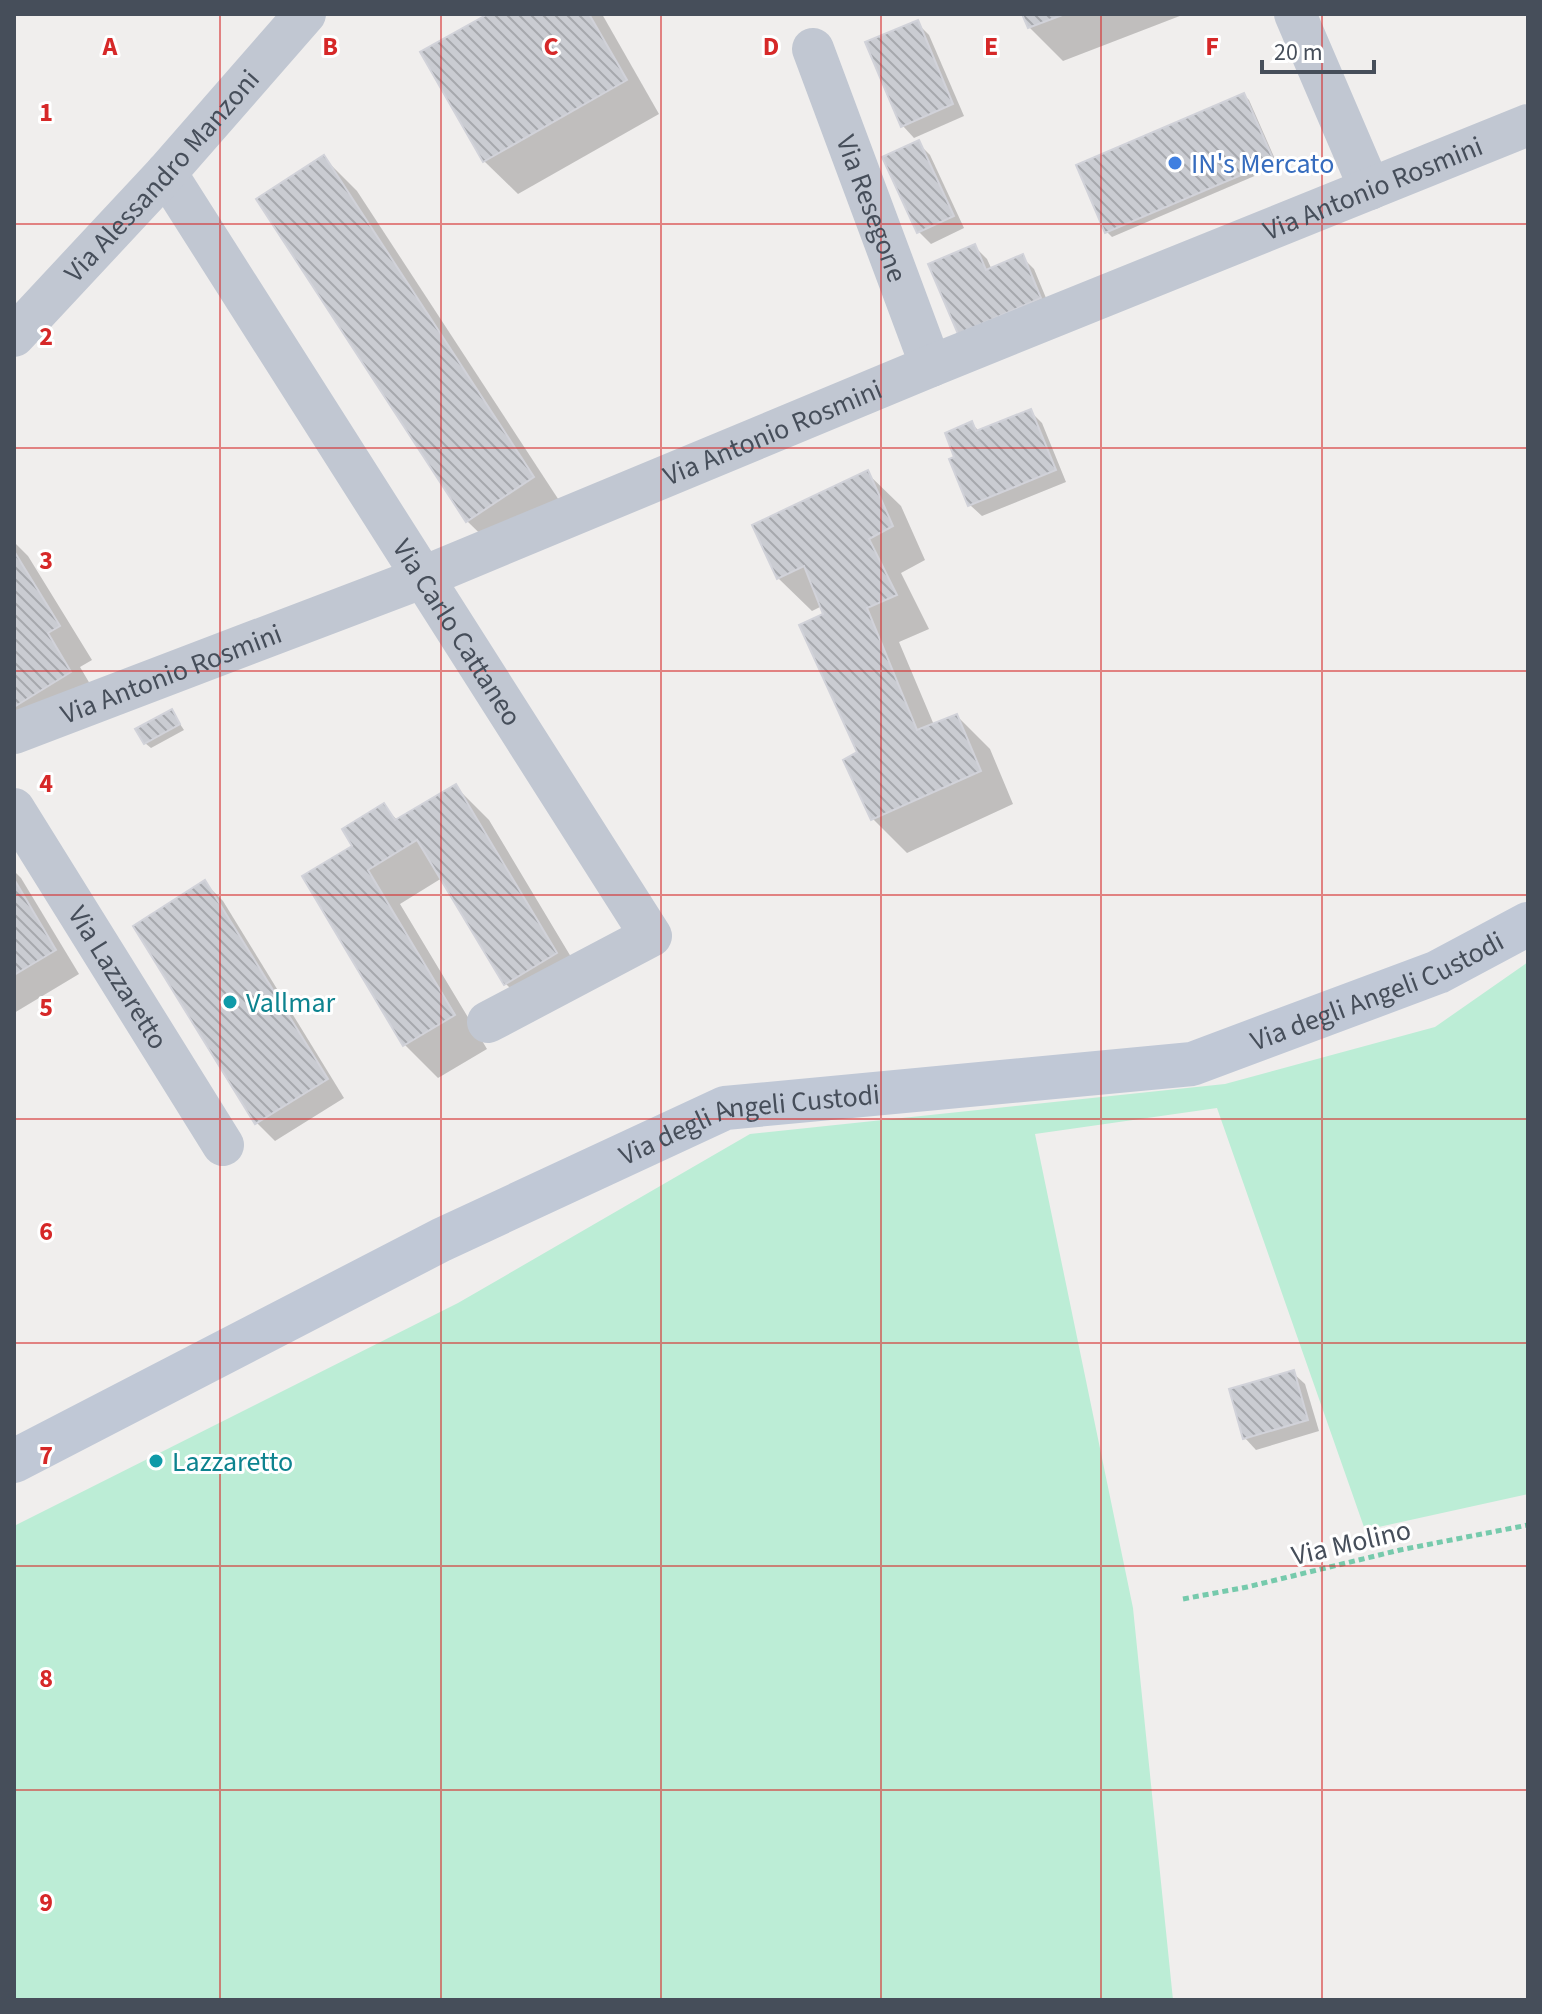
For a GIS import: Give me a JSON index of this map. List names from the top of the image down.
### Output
{
  "streets": {
    "street": [
      "Via Alessandro Manzoni",
      "Via Antonio Rosmini",
      "Via Resegone",
      "Via Carlo Cattaneo",
      "Via Lazzaretto",
      "Via degli Angeli Custodi"
    ],
    "path": ["Via Molino"]
  },
  "crossings": [
    ["Via Alessandro Manzoni", "Via Carlo Cattaneo"],
    ["Via Antonio Rosmini", "Via Resegone"],
    ["Via Antonio Rosmini", "Via Carlo Cattaneo"]
  ],
  "places": ["IN's Mercato", "Vallmar", "Lazzaretto"],
  "scale_bar": "20 m",
  "grid": {
    "columns": [
      "A",
      "B",
      "C",
      "D",
      "E",
      "F"
    ],
    "rows": [
      "1",
      "2",
      "3",
      "4",
      "5",
      "6",
      "7",
      "8",
      "9"
    ]
  }
}
